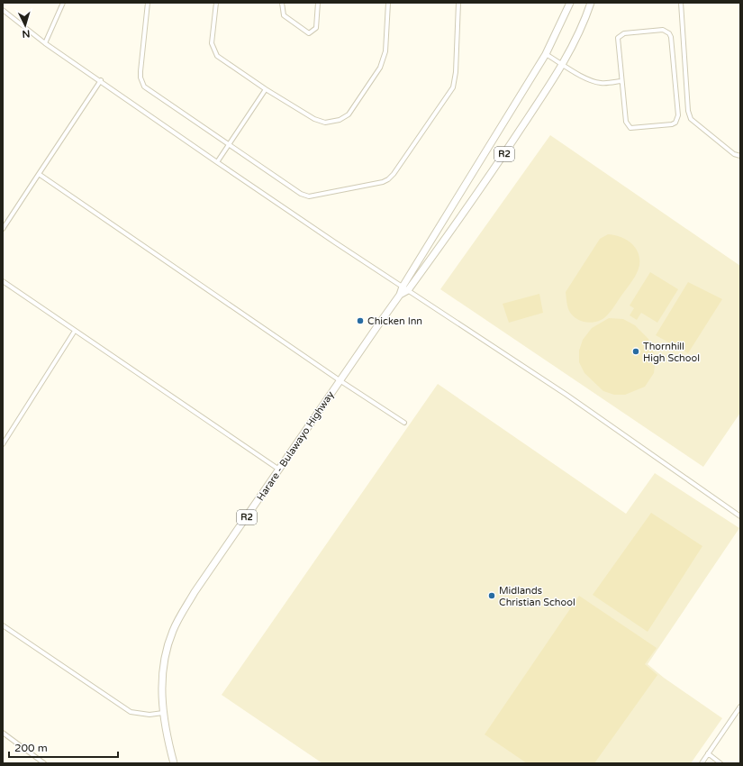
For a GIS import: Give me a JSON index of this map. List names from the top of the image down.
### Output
{
  "streets": {
    "highway": ["R2", "Harare - Bulawayo Highway"]
  },
  "places": ["Chicken Inn", "Thornhill High School", "Midlands Christian School"],
  "scale_bar": "200 m",
  "north": "bottom"
}
